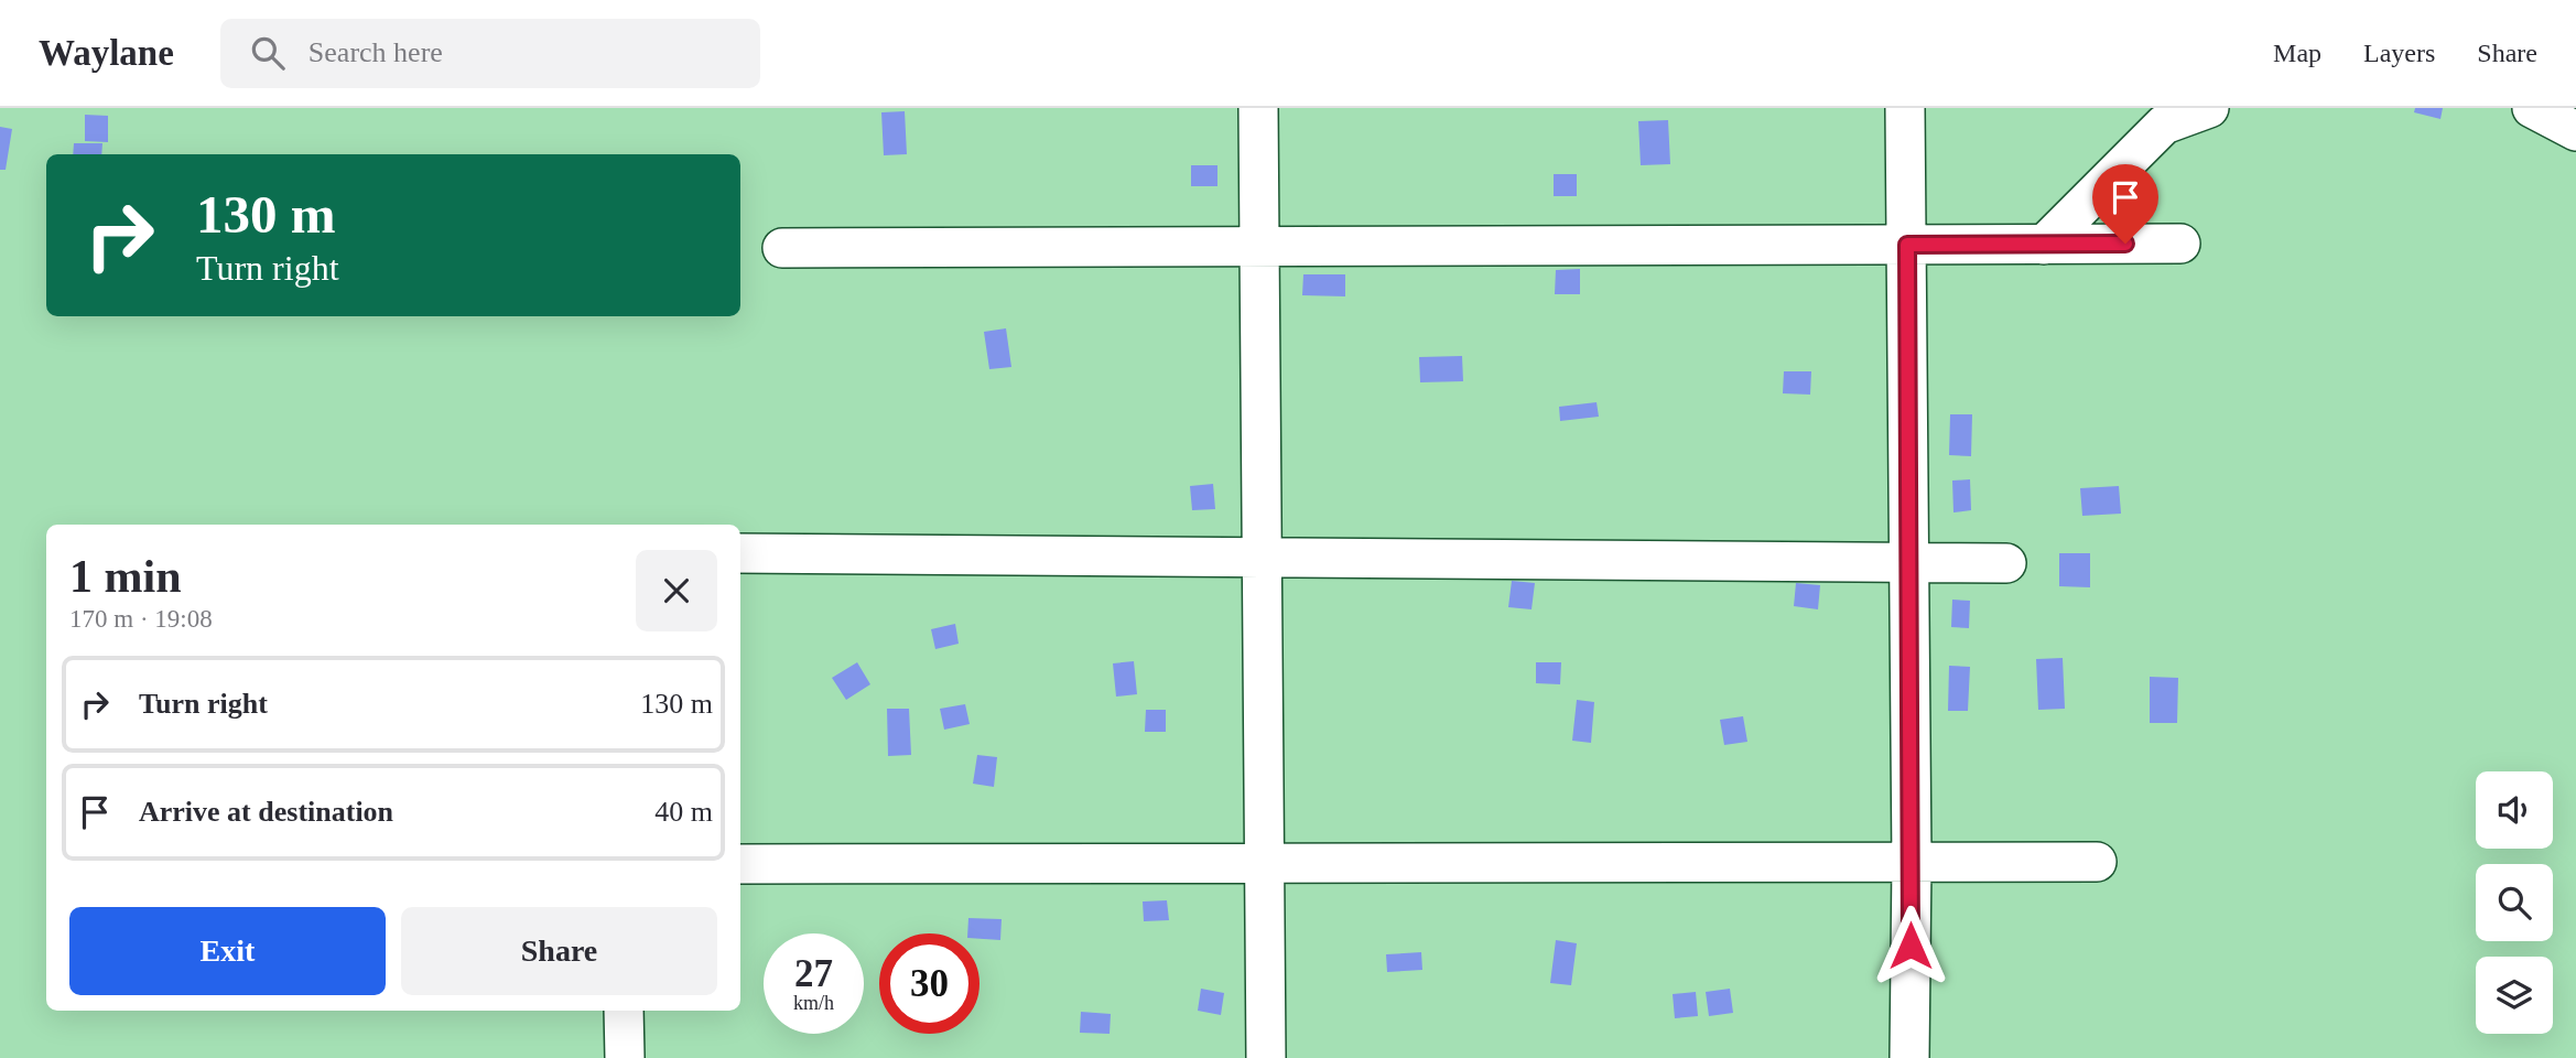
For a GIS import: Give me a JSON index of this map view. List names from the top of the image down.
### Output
{
  "page": {
    "header": "Waylane",
    "search": "Search here",
    "nav": ["Map", "Layers", "Share"],
    "turn": ["130 m", "Turn right"],
    "heading": ["1 min", "170 m · 19:08"],
    "list": [
      {
        "name": "Turn right",
        "value": "130 m"
      },
      {
        "name": "Arrive at destination",
        "value": "40 m"
      }
    ],
    "buttons": ["Exit", "Share"],
    "speed": "27 km/h",
    "limit": "30"
  }
}
